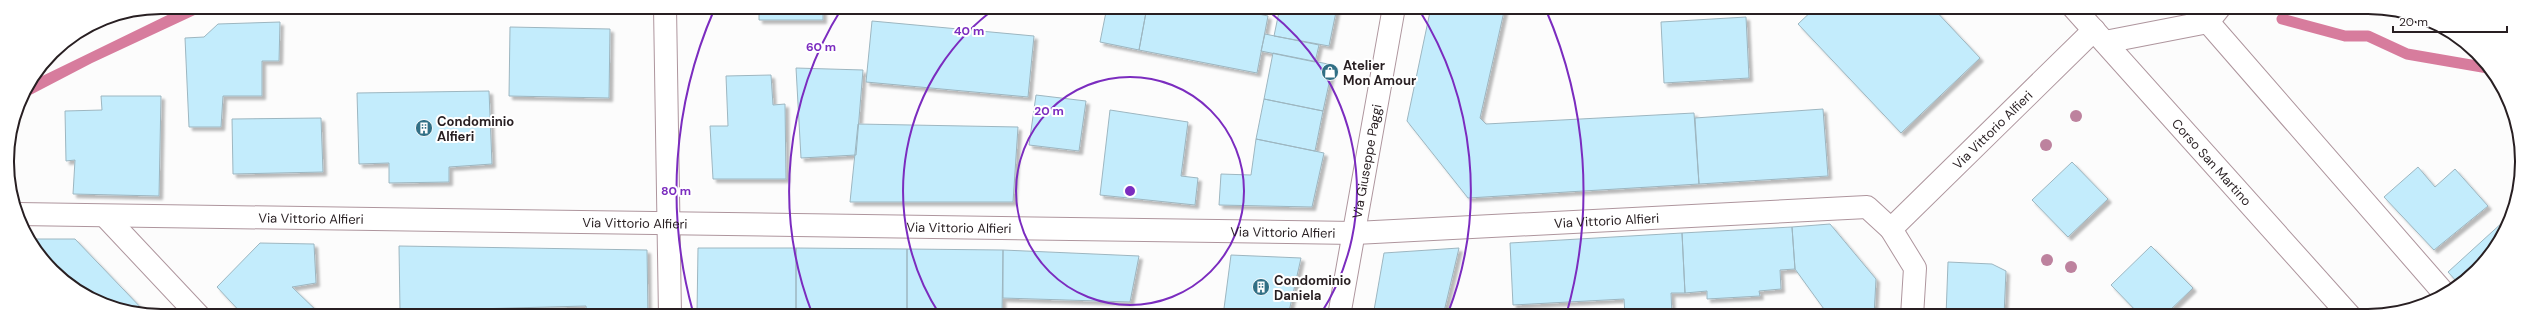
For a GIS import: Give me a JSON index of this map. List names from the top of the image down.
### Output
{
  "streets": {
    "street": ["Via Vittorio Alfieri", "Via Giuseppe Paggi", "Corso San Martino"]
  },
  "crossings": [
    ["Via Vittorio Alfieri", "Via Giuseppe Paggi"],
    ["Via Vittorio Alfieri", "Corso San Martino"]
  ],
  "places": {
    "shop": ["Atelier Mon Amour"],
    "building": ["Condominio Alfieri", "Condominio Daniela"]
  },
  "scale_bar": "20 m",
  "rings": [
    "40 m",
    "60 m",
    "20 m",
    "80 m"
  ]
}
